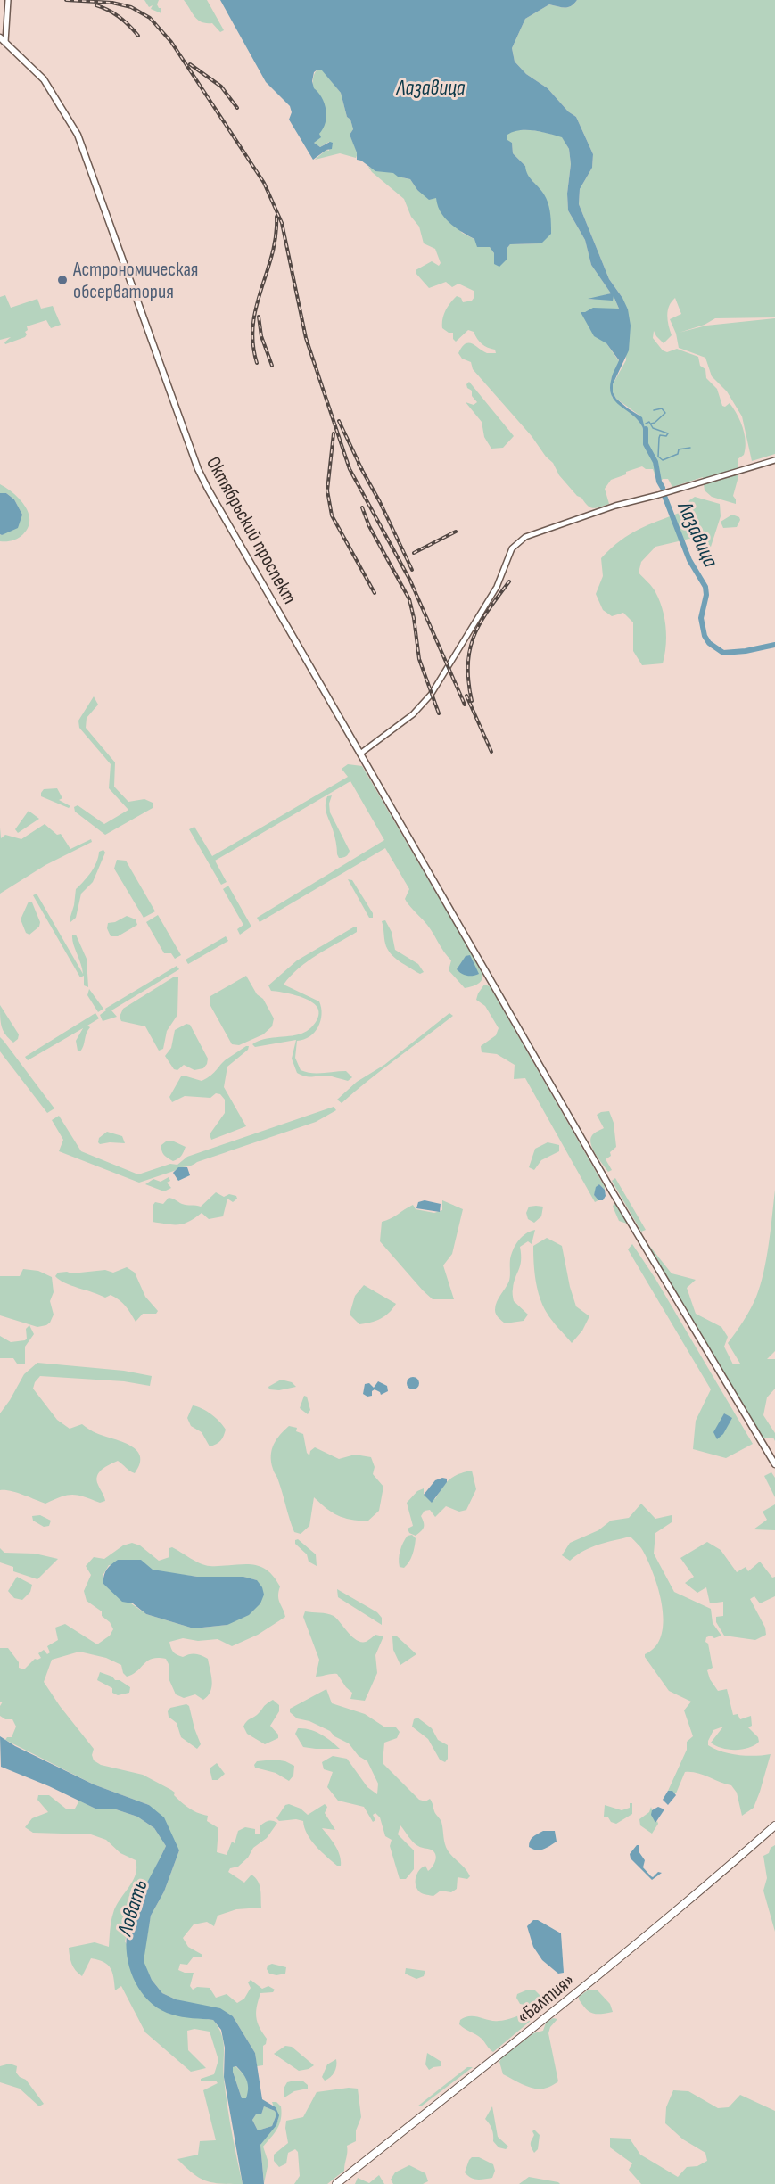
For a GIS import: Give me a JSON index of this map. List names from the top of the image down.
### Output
{
  "streets": {
    "highway": ["«Балтия»"],
    "main road": ["Октябрьский проспект"]
  },
  "water": ["Лазавица", "Ловать"],
  "places": ["Aстрономическая обсерватория"]
}
